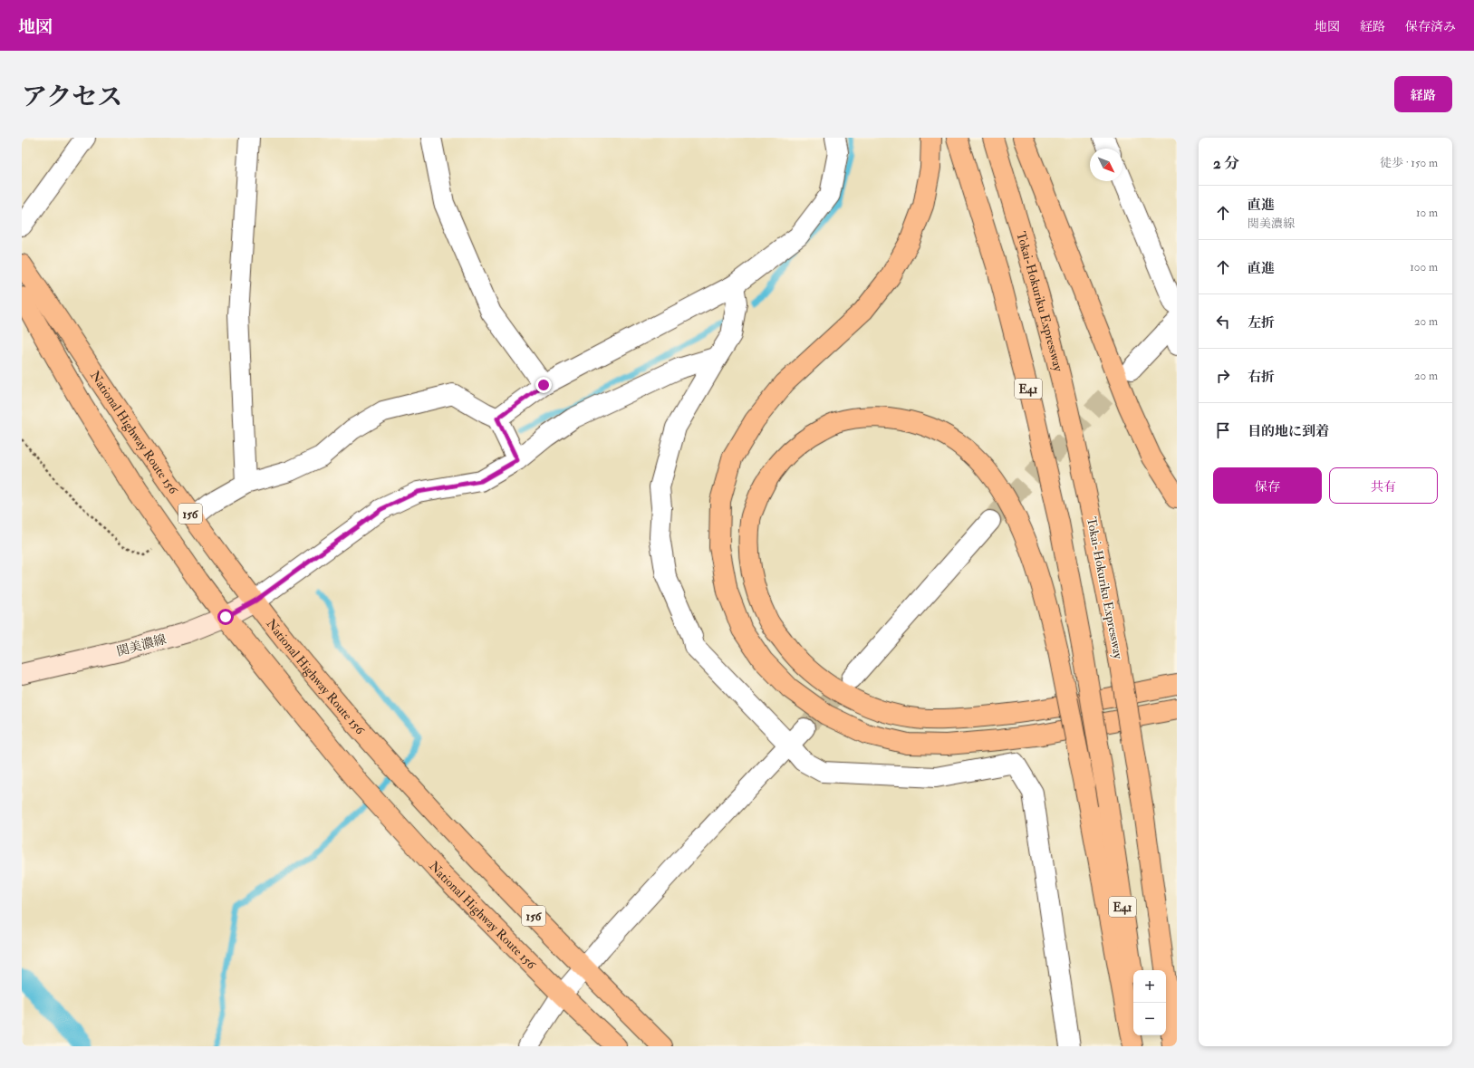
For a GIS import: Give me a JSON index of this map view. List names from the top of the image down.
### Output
{
  "streets": {
    "highway": [
      "Tokai-Hokuriku Expressway",
      "E41",
      "National Highway Route 156",
      "156"
    ],
    "main road": ["関美濃線"]
  },
  "crossings": [
    ["National Highway Route 156", "関美濃線"]
  ],
  "north": "bottom right",
  "page": {
    "header": "地図",
    "nav": ["地図", "経路", "保存済み"],
    "title": "アクセス",
    "buttons": [
      "経路",
      ["保存", "共有"]
    ],
    "heading": ["2 分", "徒歩 · 150 m"],
    "list": [
      ["直進", "関美濃線", "10 m"],
      ["直進", "100 m"],
      ["左折", "20 m"],
      ["右折", "20 m"],
      "目的地に到着"
    ],
    "map_buttons": ["+", "−"]
  }
}
